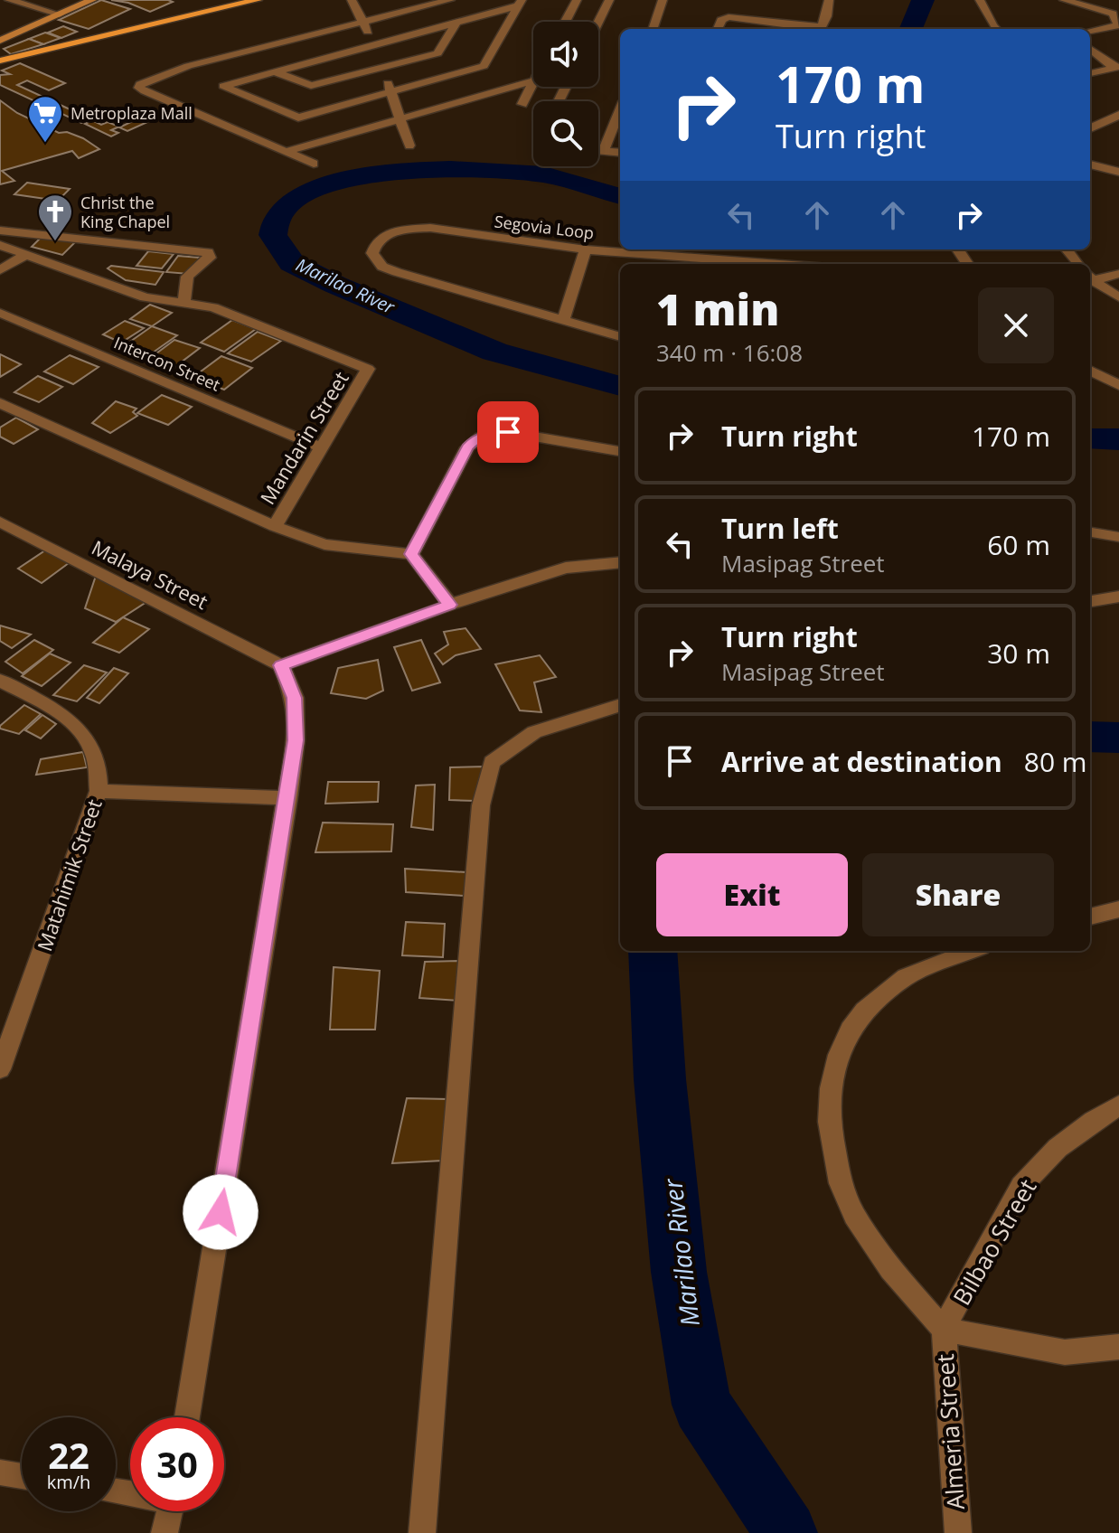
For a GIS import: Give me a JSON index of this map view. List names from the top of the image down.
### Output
{
  "streets": {
    "street": [
      "Segovia Loop",
      "Intercon Street",
      "Mandarin Street",
      "Malaya Street",
      "Matahimik Street",
      "Bilbao Street",
      "Almeria Street"
    ]
  },
  "crossings": [
    ["Intercon Street", "Mandarin Street"],
    ["Bilbao Street", "Almeria Street"]
  ],
  "water": ["Marilao River"],
  "places": {
    "supermarket": ["Metroplaza Mall"],
    "church": ["Christ the King Chapel"]
  },
  "page": {
    "turn": ["170 m", "Turn right"],
    "heading": ["1 min", "340 m · 16:08"],
    "list": [
      {
        "name": "Turn right",
        "value": "170 m"
      },
      {
        "name": "Turn left",
        "note": "Masipag Street",
        "value": "60 m"
      },
      {
        "name": "Turn right",
        "note": "Masipag Street",
        "value": "30 m"
      },
      {
        "name": "Arrive at destination",
        "value": "80 m"
      }
    ],
    "buttons": ["Exit", "Share"],
    "speed": "22 km/h",
    "limit": "30"
  }
}
